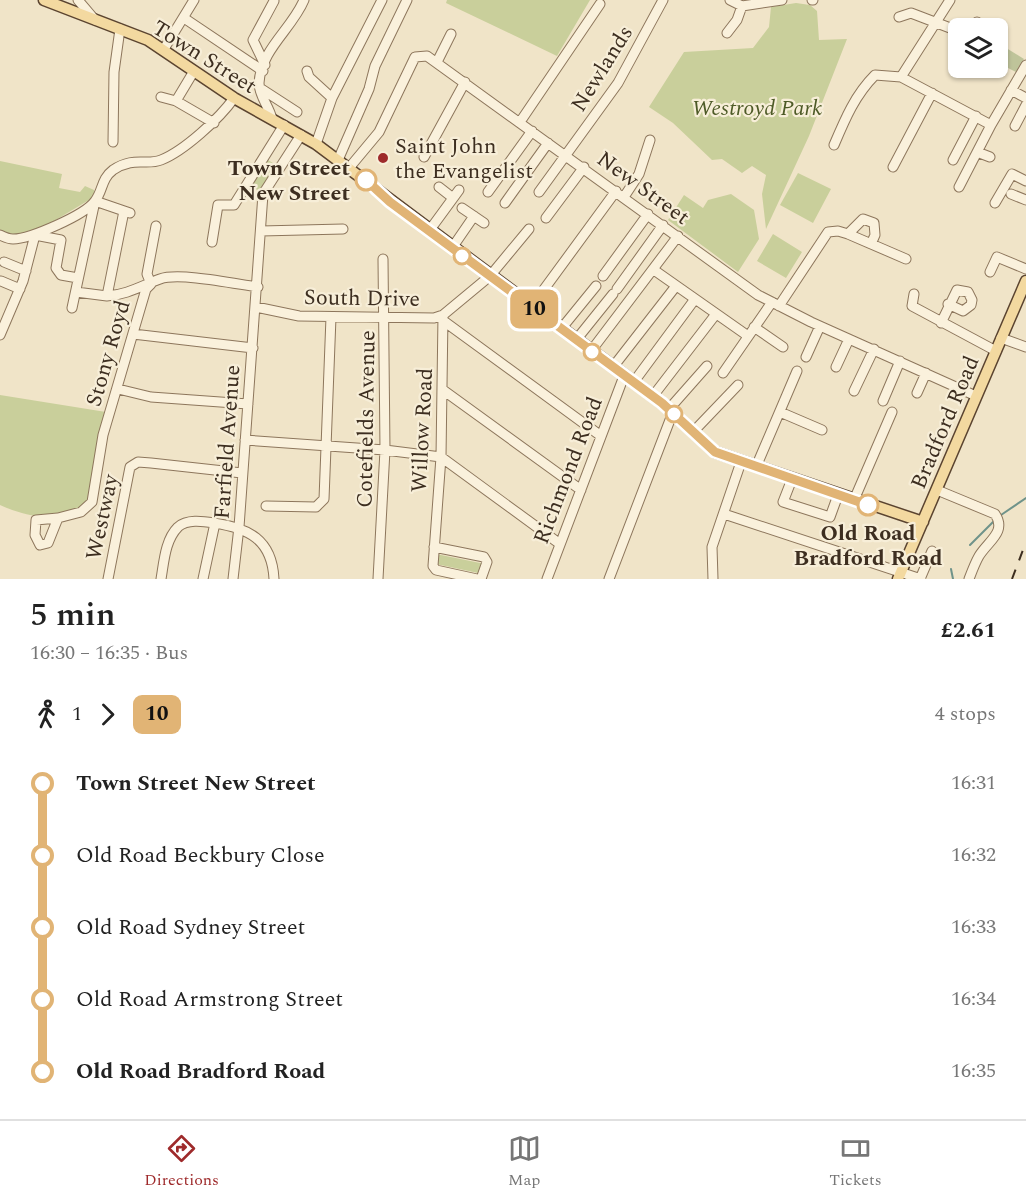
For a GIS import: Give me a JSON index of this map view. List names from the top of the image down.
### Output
{
  "streets": {
    "main road": ["Town Street", "Bradford Road"],
    "street": [
      "Newlands",
      "New Street",
      "South Drive",
      "Stony Royd",
      "Cotefields Avenue",
      "Willow Road",
      "Farfield Avenue",
      "Richmond Road",
      "Westway"
    ]
  },
  "crossings": [
    ["Town Street", "South Drive"],
    ["Town Street", "Bradford Road"],
    ["Town Street", "Farfield Avenue"],
    ["Town Street", "Richmond Road"],
    ["Newlands", "New Street"],
    ["New Street", "Bradford Road"],
    ["South Drive", "Cotefields Avenue"],
    ["South Drive", "Willow Road"],
    ["South Drive", "Farfield Avenue"],
    ["Farfield Avenue", "Westway"]
  ],
  "parks": ["Westroyd Park"],
  "places": ["Saint John the Evangelist", "Town Street New Street", "Old Road Bradford Road"],
  "lines": ["bus line 10"],
  "page": {
    "on_map": "10",
    "heading": ["5 min", "16:30 – 16:35 · Bus", "£2.61"],
    "legs": ["1", "10", "4 stops"],
    "list": [
      {
        "name": "Town Street New Street",
        "value": "16:31"
      },
      {
        "name": "Old Road Beckbury Close",
        "value": "16:32"
      },
      {
        "name": "Old Road Sydney Street",
        "value": "16:33"
      },
      {
        "name": "Old Road Armstrong Street",
        "value": "16:34"
      },
      {
        "name": "Old Road Bradford Road",
        "value": "16:35"
      }
    ],
    "tabs": ["Directions", "Map", "Tickets"]
  }
}
